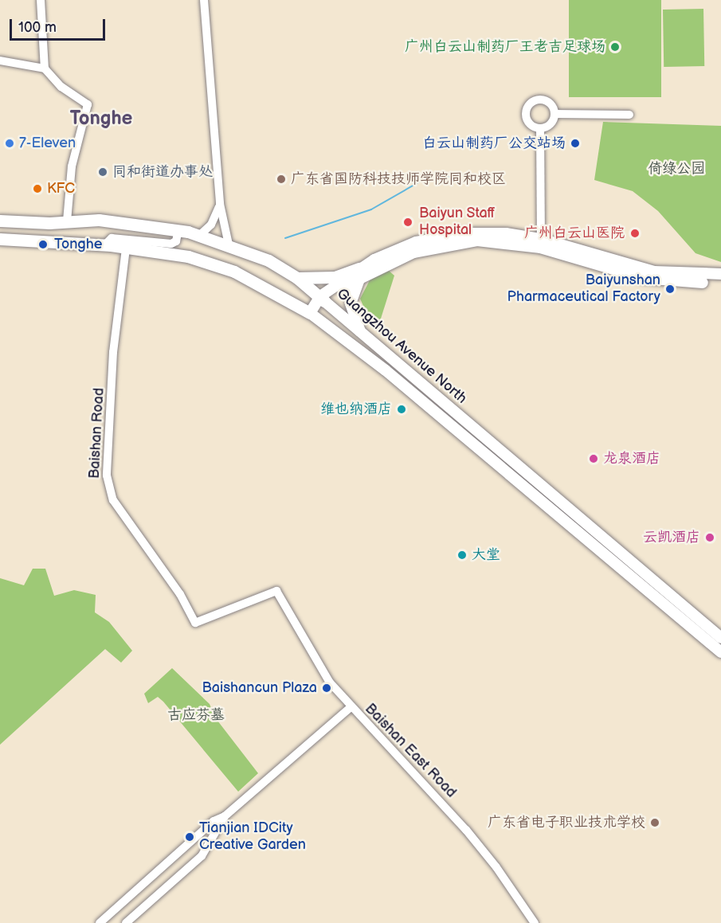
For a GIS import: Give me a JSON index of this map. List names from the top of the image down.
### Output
{
  "streets": {
    "highway": ["Guangzhou Avenue North"],
    "street": ["Baishan Road", "Baishan East Road"]
  },
  "crossings": [
    ["Guangzhou Avenue North", "Baishan Road"],
    ["Baishan Road", "Baishan East Road"]
  ],
  "districts": ["Tonghe"],
  "parks": ["倚绿公园", "古应芬墓"],
  "places": [
    "广州白云山制药厂王老吉足球场",
    "7-Eleven",
    "白云山制药厂公交站场",
    "同和街道办事处",
    "广东省国防科技技师学院同和校区",
    "KFC",
    "Baiyun Staff Hospital",
    "广州白云山医院",
    "Tonghe",
    "Baiyunshan Pharmaceutical Factory",
    "维也纳酒店",
    "龙泉酒店",
    "云凯酒店",
    "大堂",
    "Baishancun Plaza",
    "广东省电子职业技术学校",
    "Tianjian IDCity Creative Garden"
  ],
  "scale_bar": "100 m"
}
